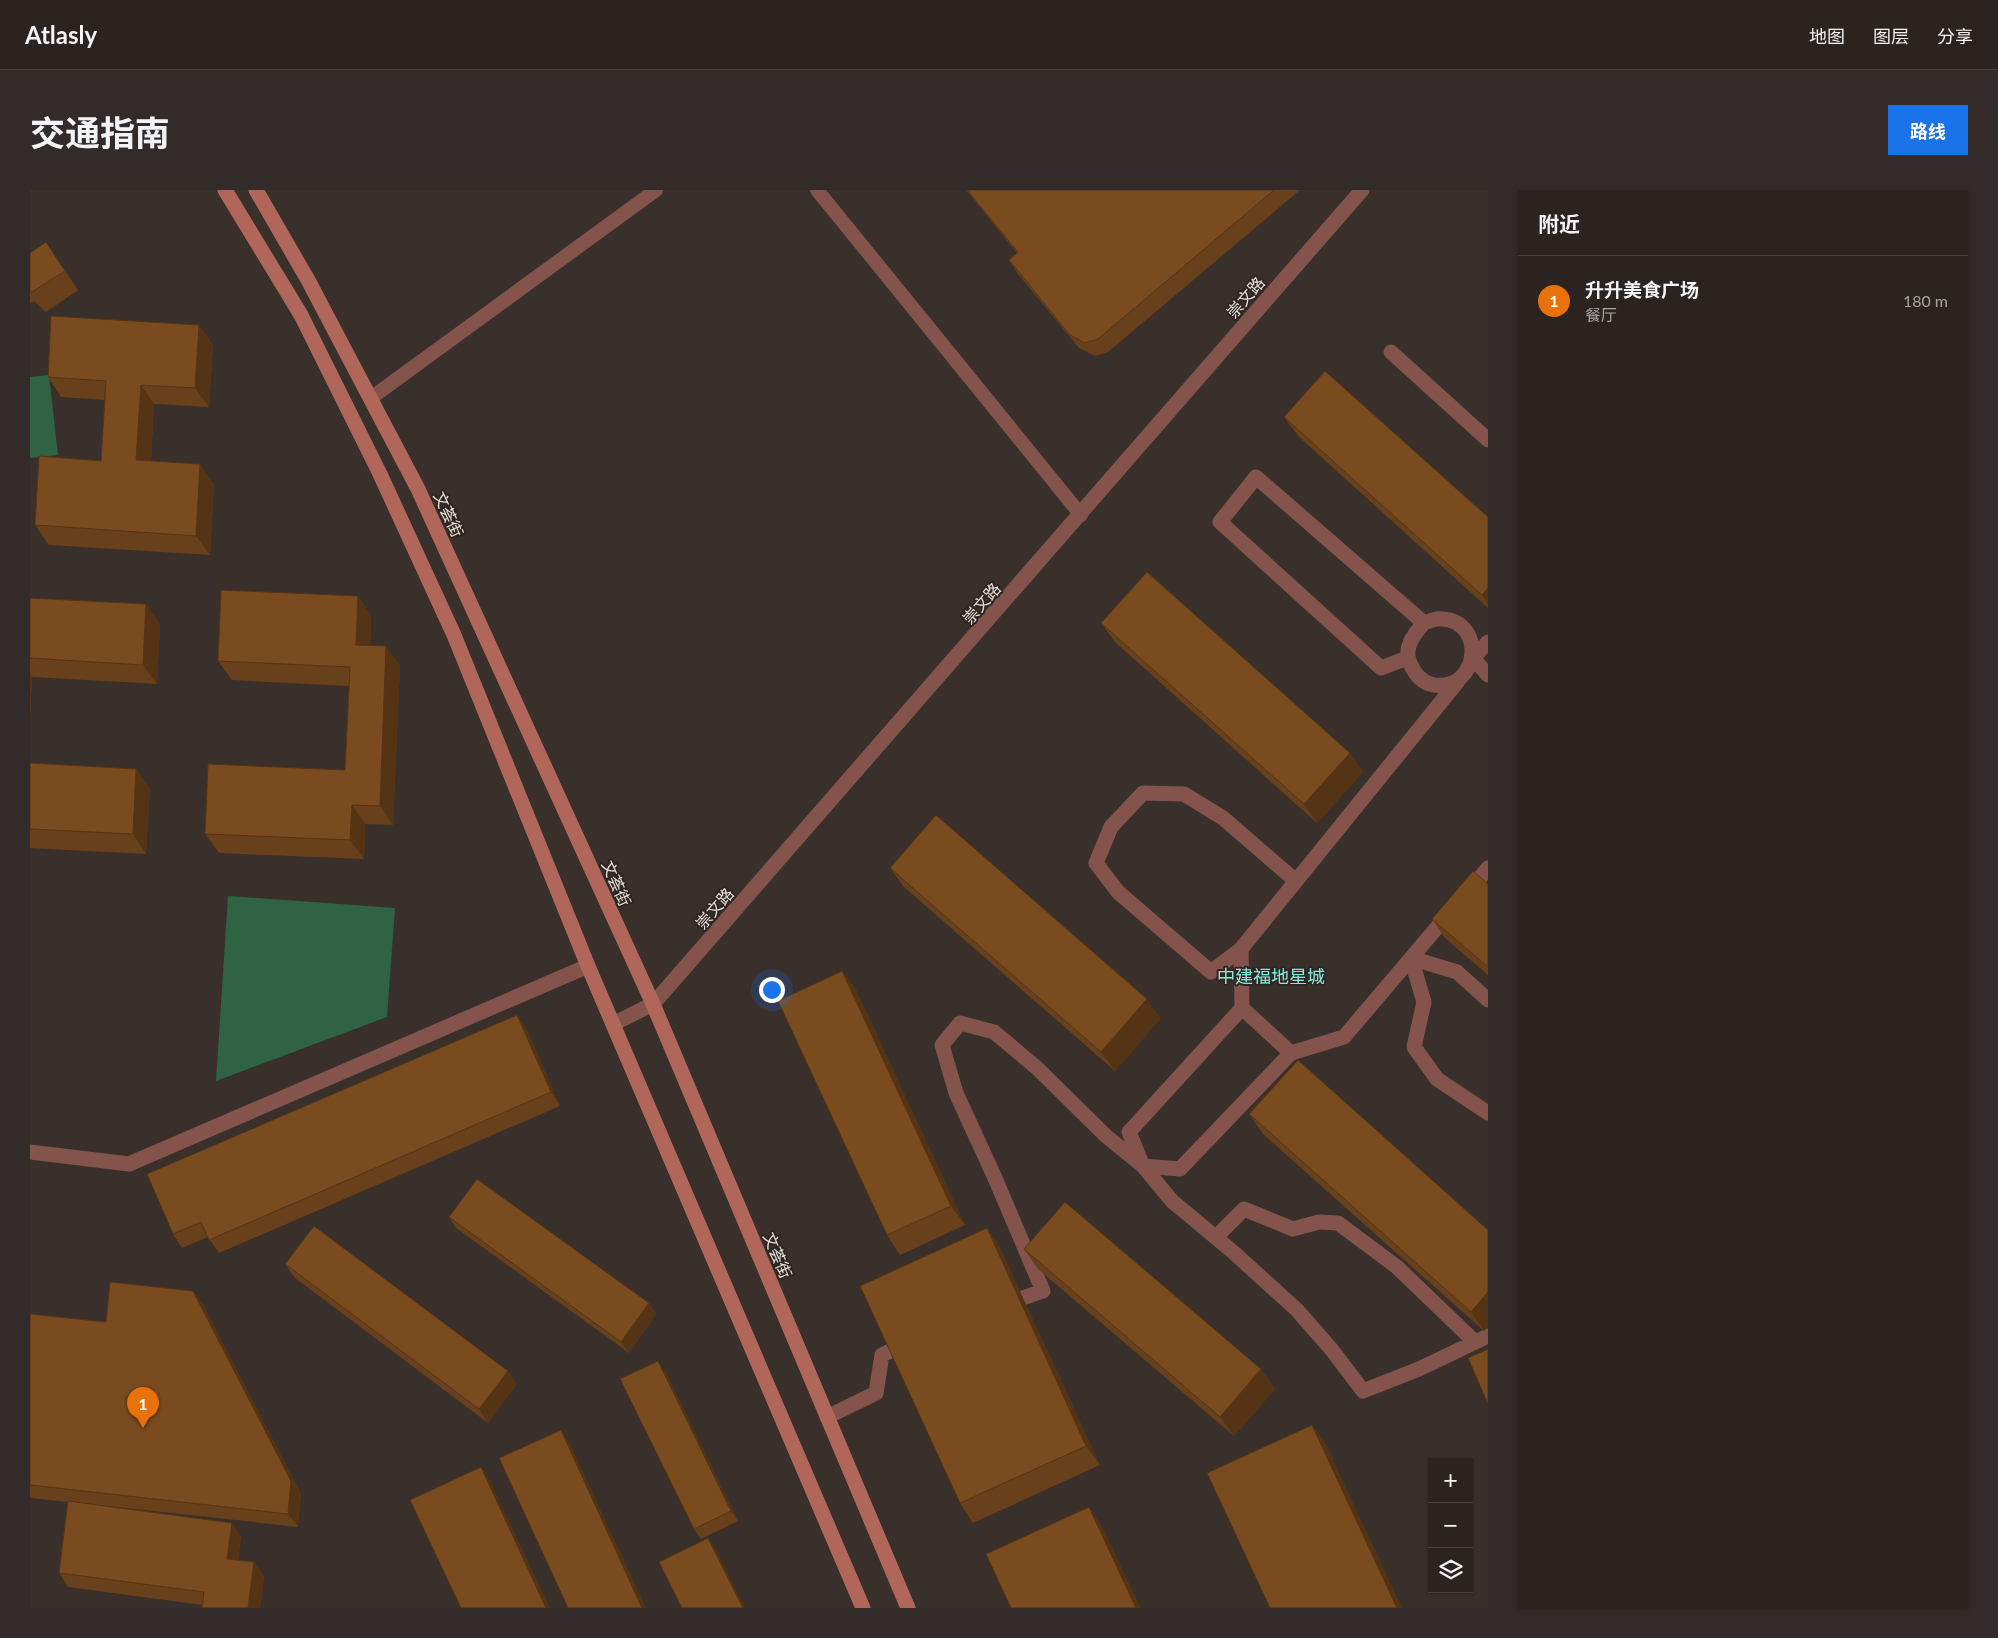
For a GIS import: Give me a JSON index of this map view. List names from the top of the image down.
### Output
{
  "streets": {
    "main road": ["文荟街"],
    "street": ["崇文路"]
  },
  "crossings": [
    ["崇文路", "文荟街"]
  ],
  "districts": ["中建福地星城"],
  "page": {
    "header": "Atlasly",
    "nav": ["地图", "图层", "分享"],
    "title": "交通指南",
    "buttons": "路线",
    "heading": "附近",
    "list": [
      {
        "mark": "1",
        "name": "升升美食广场",
        "note": "餐厅",
        "value": "180 m"
      }
    ],
    "pins": "1",
    "map_buttons": ["+", "−"]
  }
}
